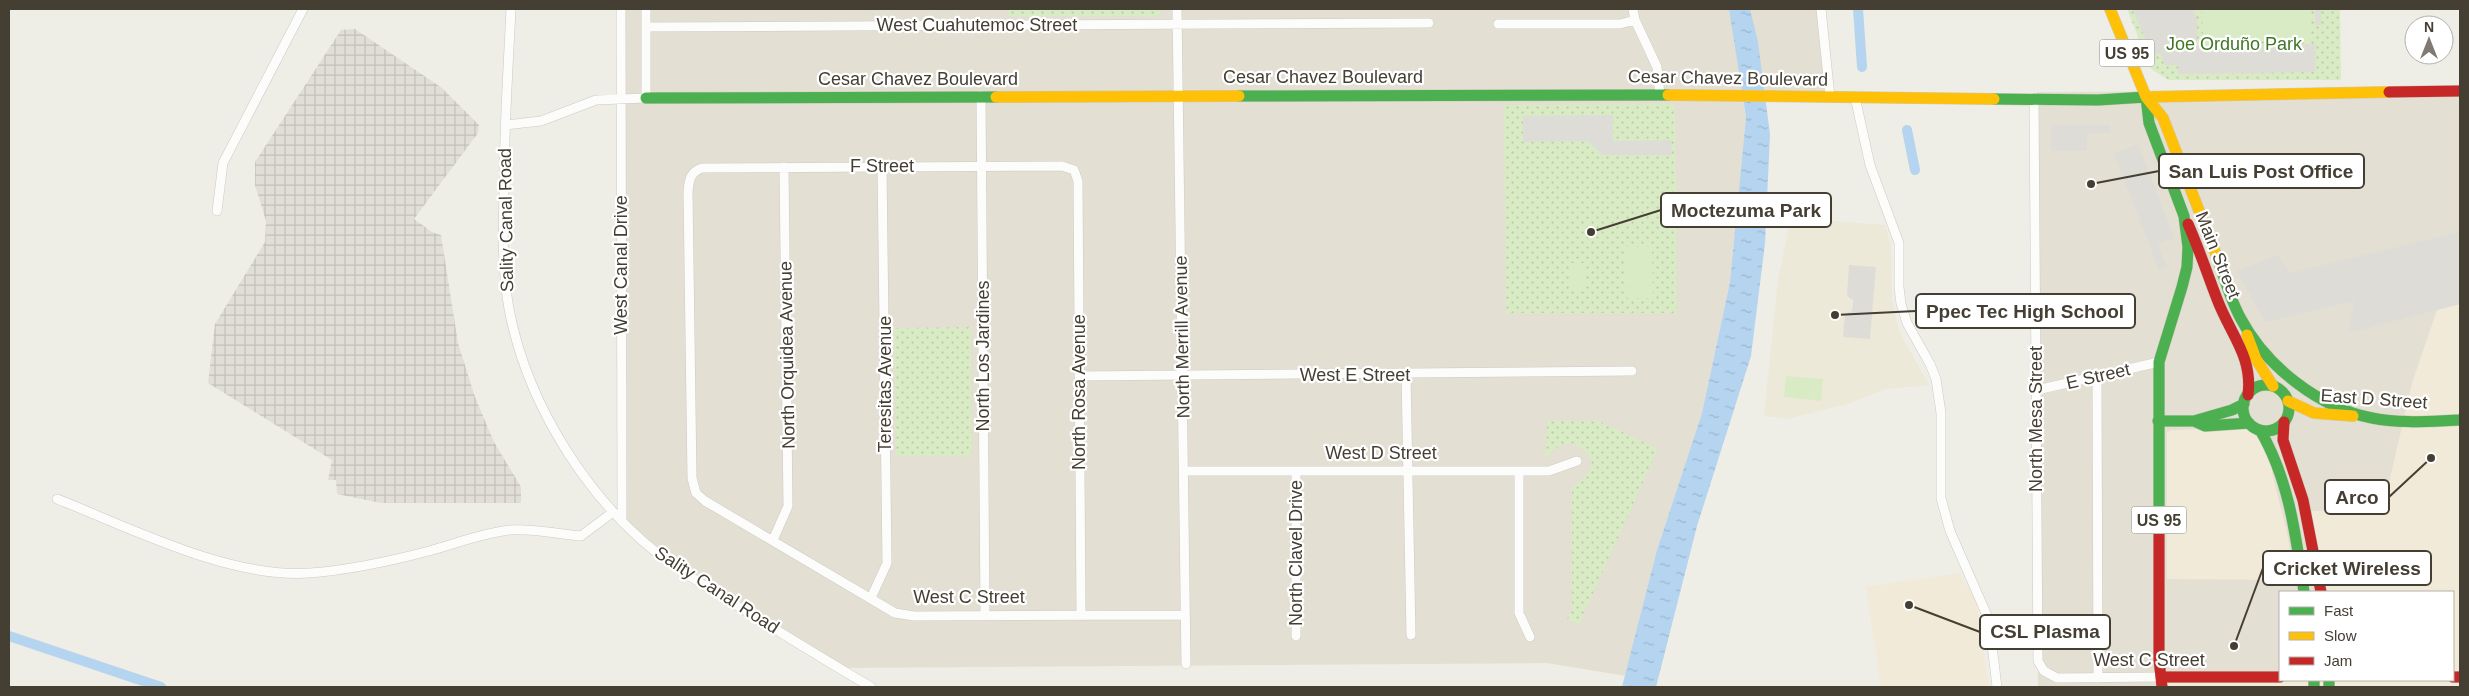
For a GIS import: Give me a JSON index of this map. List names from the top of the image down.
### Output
{
  "streets": {
    "main road": [
      "US 95",
      "Cesar Chavez Boulevard",
      "Main Street",
      "East D Street",
      "West C Street"
    ],
    "street": [
      "West Cuahutemoc Street",
      "F Street",
      "Sality Canal Road",
      "West Canal Drive",
      "North Merrill Avenue",
      "North Orquidea Avenue",
      "North Los Jardines",
      "West E Street",
      "E Street",
      "Teresitas Avenue",
      "North Rosa Avenue",
      "North Mesa Street",
      "West D Street",
      "North Clavel Drive"
    ]
  },
  "crossings": [
    ["West Cuahutemoc Street", "North Merrill Avenue"],
    ["US 95", "Main Street"],
    ["US 95", "E Street"],
    ["US 95", "East D Street"],
    ["US 95", "West C Street"],
    ["Cesar Chavez Boulevard", "Sality Canal Road"],
    ["Cesar Chavez Boulevard", "Main Street"],
    ["Cesar Chavez Boulevard", "West Canal Drive"],
    ["Cesar Chavez Boulevard", "North Merrill Avenue"],
    ["Cesar Chavez Boulevard", "North Los Jardines"],
    ["Cesar Chavez Boulevard", "North Mesa Street"],
    ["F Street", "North Orquidea Avenue"],
    ["F Street", "North Los Jardines"],
    ["F Street", "Teresitas Avenue"],
    ["F Street", "North Rosa Avenue"],
    ["F Street", "West C Street"],
    ["Sality Canal Road", "West Canal Drive"],
    ["Main Street", "East D Street"],
    ["North Merrill Avenue", "West E Street"],
    ["North Merrill Avenue", "West D Street"],
    ["North Merrill Avenue", "West C Street"],
    ["North Orquidea Avenue", "West C Street"],
    ["North Los Jardines", "West C Street"],
    ["West E Street", "North Rosa Avenue"],
    ["E Street", "North Mesa Street"],
    ["Teresitas Avenue", "West C Street"],
    ["North Rosa Avenue", "West C Street"],
    ["North Mesa Street", "West C Street"],
    ["West D Street", "North Clavel Drive"]
  ],
  "parks": ["Joe Orduño Park"],
  "places": [
    "San Luis Post Office",
    "Moctezuma Park",
    "Ppec Tec High School",
    "Arco",
    "CSL Plasma",
    "Cricket Wireless"
  ],
  "legend": ["Fast", "Slow", "Jam"],
  "north": "top"
}
